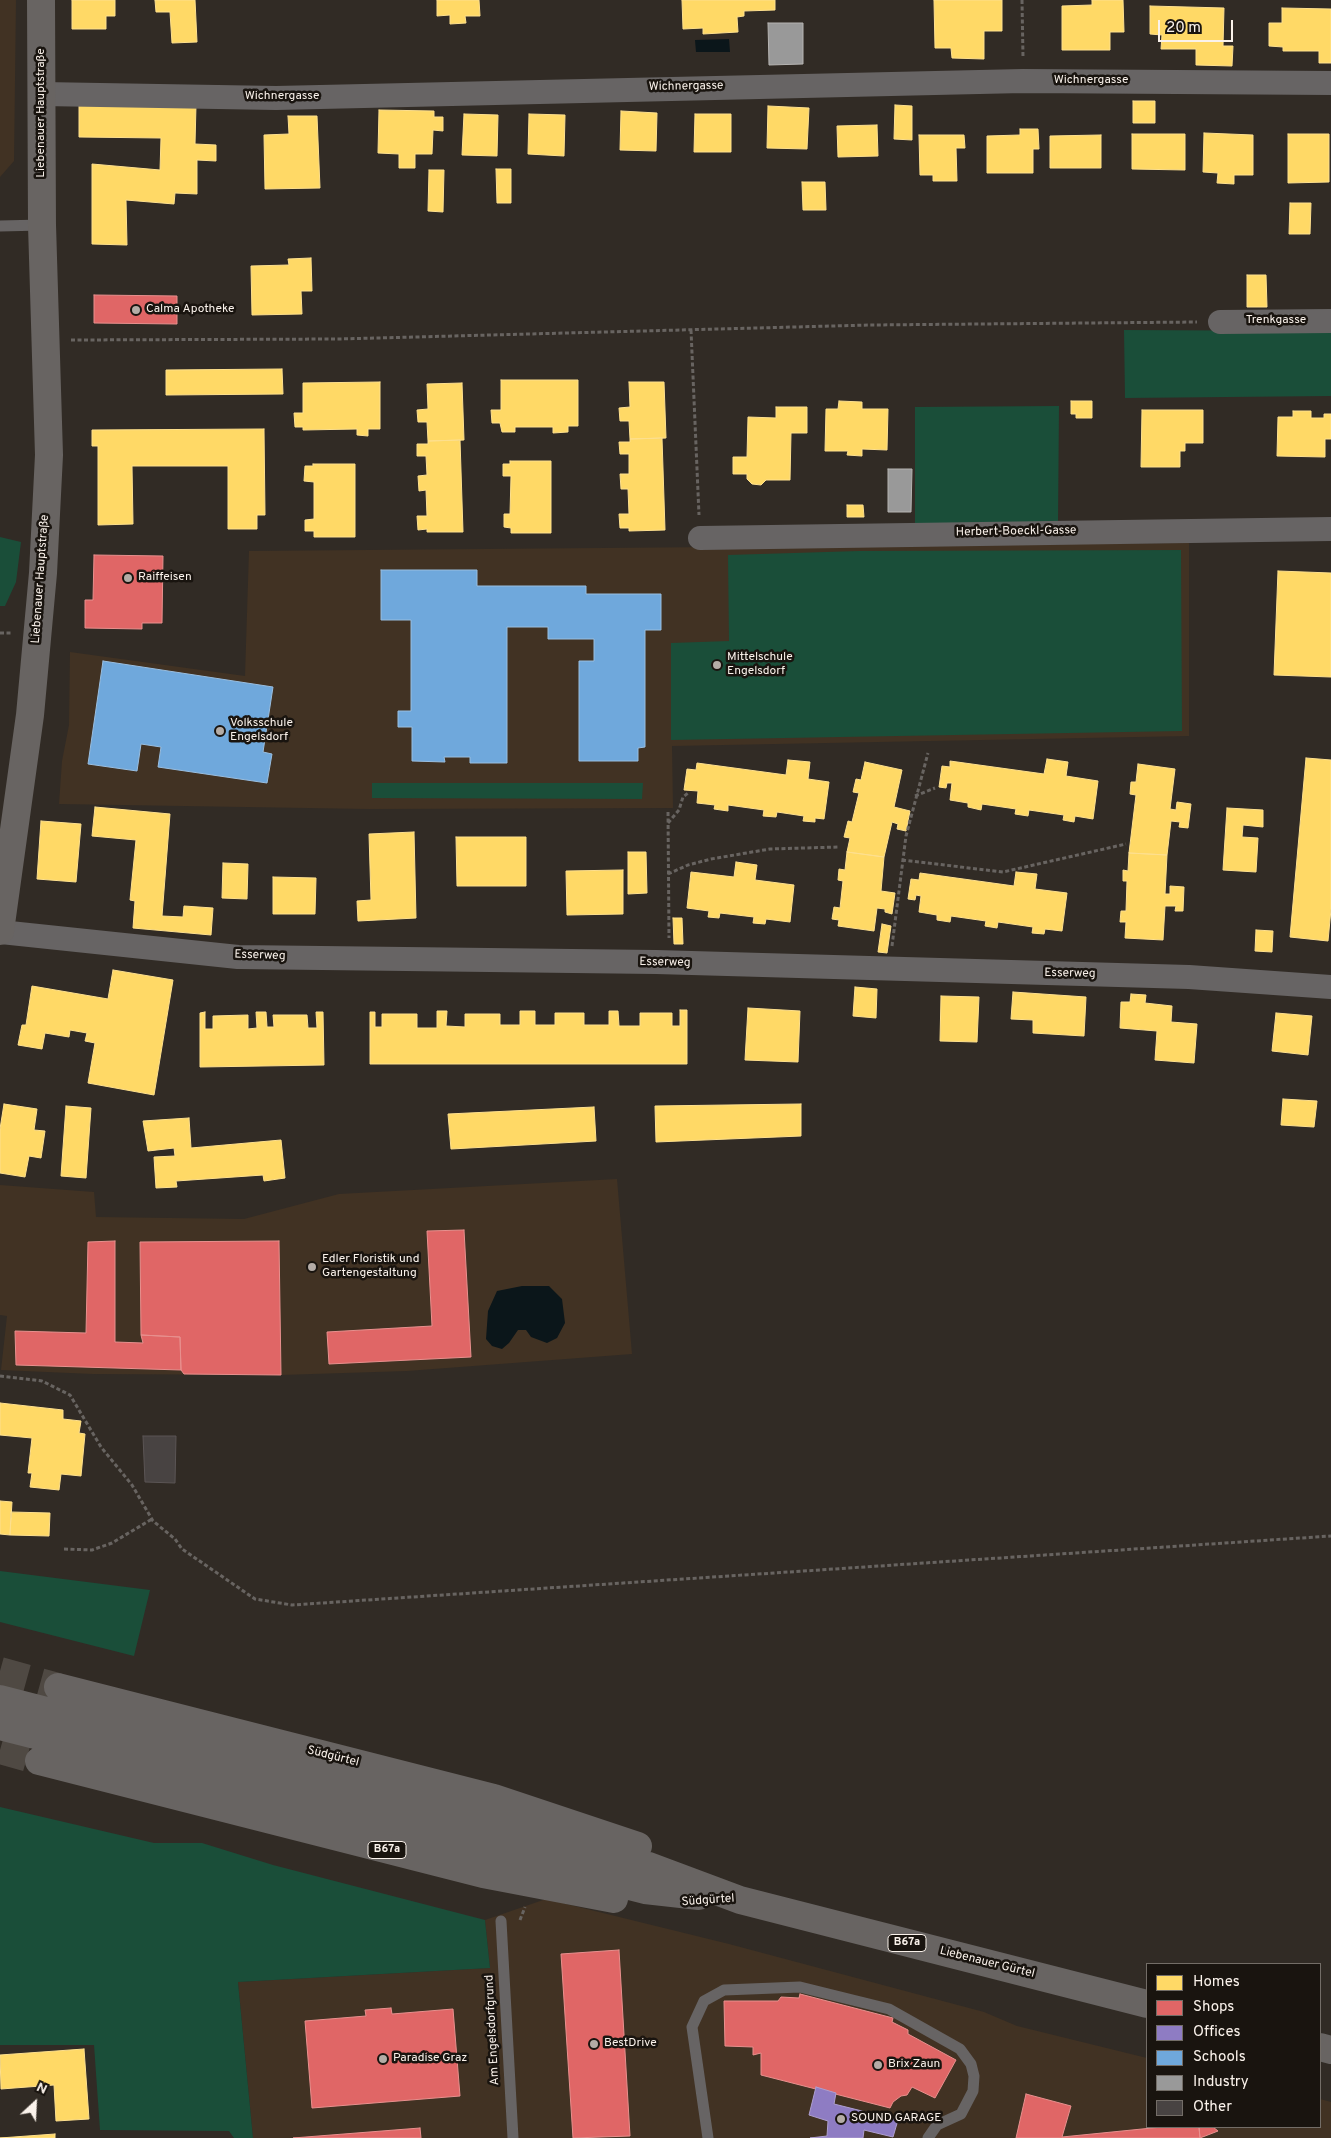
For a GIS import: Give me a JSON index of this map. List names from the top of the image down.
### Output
{
  "streets": {
    "main road": [
      "Liebenauer Hauptstraße",
      "Südgürtel",
      "B67a",
      "Liebenauer Gürtel"
    ],
    "street": [
      "Wichnergasse",
      "Trenkgasse",
      "Herbert-Boeckl-Gasse",
      "Esserweg"
    ],
    "lane": ["Am Engelsdorfgrund"]
  },
  "crossings": [
    ["Wichnergasse", "Liebenauer Hauptstraße"],
    ["Liebenauer Hauptstraße", "Esserweg"],
    ["Südgürtel", "Liebenauer Gürtel"]
  ],
  "places": [
    "Calma Apotheke",
    "Raiffeisen",
    "Mittelschule Engelsdorf",
    "Volksschule Engelsdorf",
    "Edler Floristik und Gartengestaltung",
    "BestDrive",
    "Paradise Graz",
    "Brix Zaun",
    "SOUND GARAGE"
  ],
  "legend": [
    "Homes",
    "Shops",
    "Offices",
    "Schools",
    "Industry",
    "Other"
  ],
  "scale_bar": "20 m",
  "north": "top right"
}
